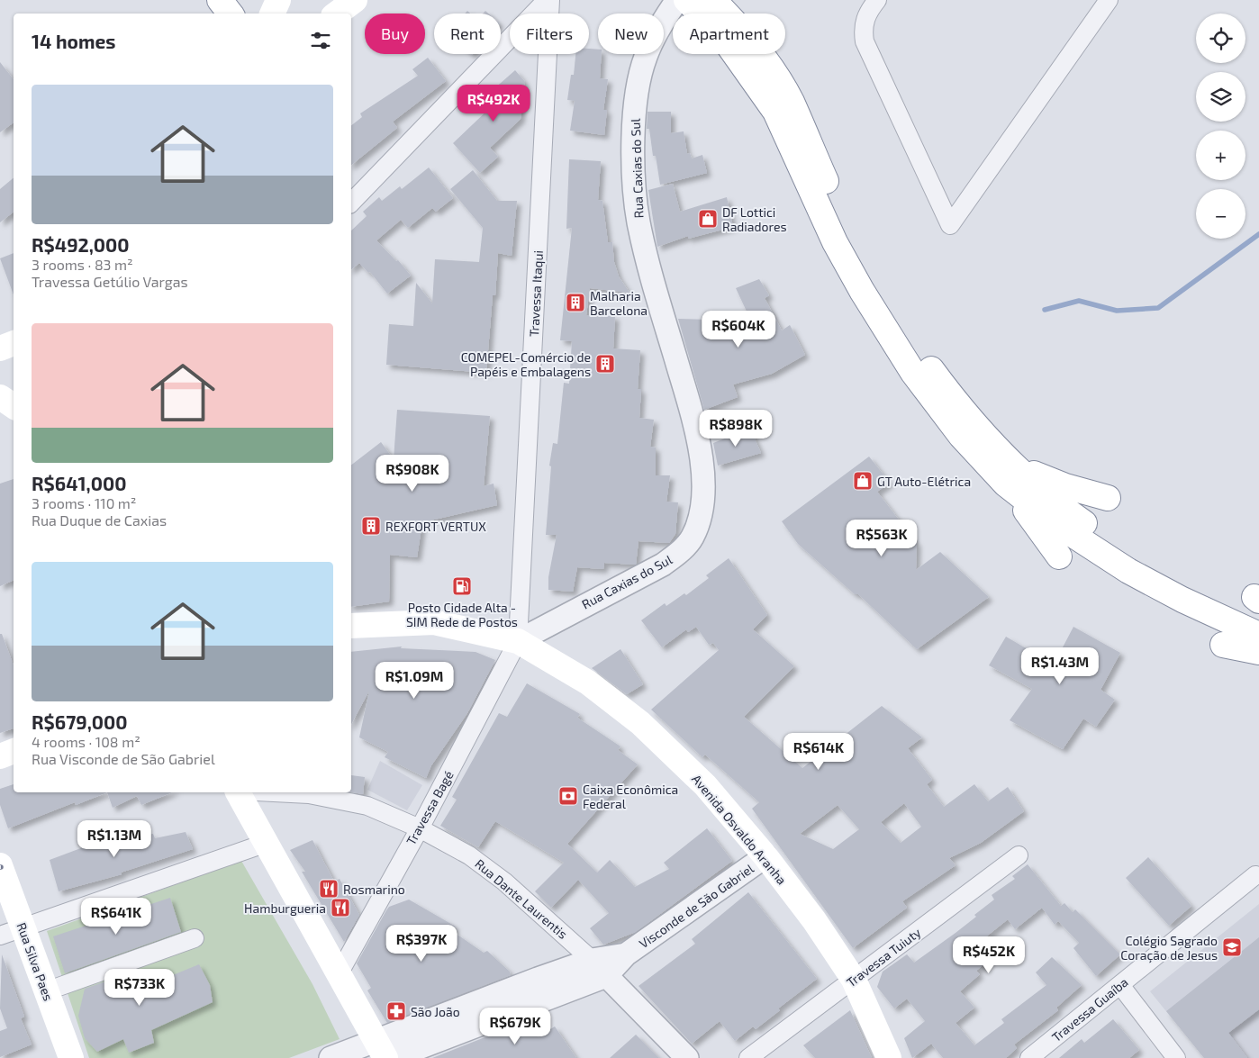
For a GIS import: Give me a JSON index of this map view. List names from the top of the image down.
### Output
{
  "streets": {
    "main road": ["Avenida Osvaldo Aranha", "Rua Silva Paes"],
    "street": [
      "Rua Caxias do Sul",
      "Travessa Itaqui",
      "Travessa Bagé",
      "Rua Dante Laurentis",
      "Visconde de São Gabriel",
      "Travessa Tuiuty",
      "Travessa Guaíba"
    ]
  },
  "crossings": [
    ["Rua Caxias do Sul", "Travessa Itaqui"],
    ["Rua Caxias do Sul", "Travessa Bagé"],
    ["Rua Caxias do Sul", "Avenida Osvaldo Aranha"],
    ["Travessa Itaqui", "Travessa Bagé"],
    ["Travessa Itaqui", "Avenida Osvaldo Aranha"],
    ["Travessa Bagé", "Avenida Osvaldo Aranha"],
    ["Travessa Bagé", "Rua Dante Laurentis"],
    ["Avenida Osvaldo Aranha", "Visconde de São Gabriel"],
    ["Avenida Osvaldo Aranha", "Travessa Tuiuty"],
    ["Rua Dante Laurentis", "Visconde de São Gabriel"]
  ],
  "places": {
    "shop": ["DF Lottici Radiadores", "GT Auto-Elétrica"],
    "building": ["Malharia Barcelona", "COMEPEL-Comércio de Papéis e Embalagens", "REXFORT VERTUX"],
    "fuel station": ["Posto Cidade Alta - SIM Rede de Postos"],
    "bank": ["Caixa Econômica Federal"],
    "restaurant": ["Rosmarino", "Hamburgueria"],
    "school or university": ["Colégio Sagrado Coração de Jesus"],
    "pharmacy": ["São João"]
  },
  "page": {
    "map_buttons": ["+", "−"],
    "chip": [
      "Buy",
      "Rent",
      "Filters",
      "New",
      "Apartment"
    ],
    "heading": "14 homes",
    "list": [
      {
        "name": "R$492,000",
        "note": "3 rooms · 83 m² · Travessa Getúlio Vargas"
      },
      {
        "name": "R$641,000",
        "note": "3 rooms · 110 m² · Rua Duque de Caxias"
      },
      {
        "name": "R$679,000",
        "note": "4 rooms · 108 m² · Rua Visconde de São Gabriel"
      }
    ],
    "price": [
      "R$492K",
      "R$604K",
      "R$898K",
      "R$908K",
      "R$563K",
      "R$1.43M",
      "R$1.09M",
      "R$614K",
      "R$1.13M",
      "R$641K",
      "R$397K",
      "R$452K",
      "R$733K",
      "R$679K"
    ]
  }
}
